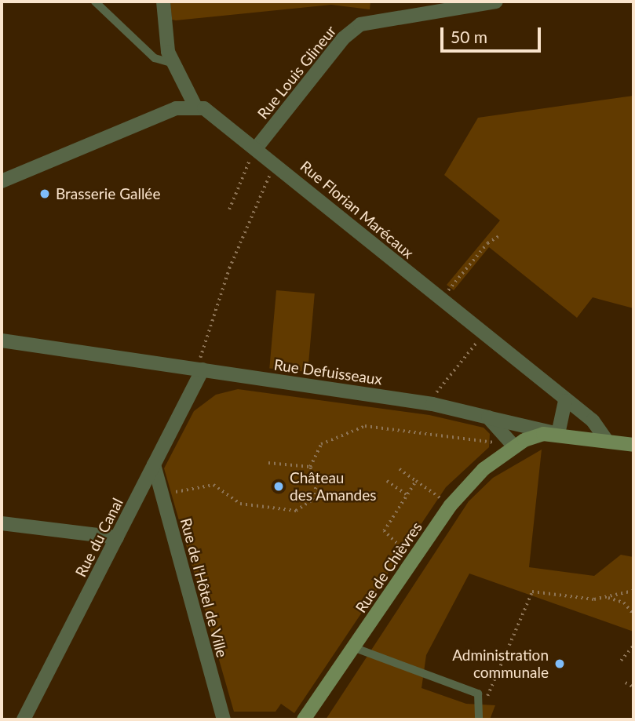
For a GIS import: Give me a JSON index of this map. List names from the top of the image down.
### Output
{
  "streets": {
    "main road": ["Rue de Chièvres"],
    "street": [
      "Rue Louis Glineur",
      "Rue Florian Marécaux",
      "Rue Defuisseaux",
      "Rue du Canal",
      "Rue de l'Hôtel de Ville"
    ]
  },
  "crossings": [
    ["Rue Louis Glineur", "Rue Florian Marécaux"],
    ["Rue Defuisseaux", "Rue du Canal"],
    ["Rue du Canal", "Rue de l'Hôtel de Ville"]
  ],
  "places": ["Brasserie Gallée", "Château des Amandes", "Administration communale"],
  "scale_bar": "50 m"
}
